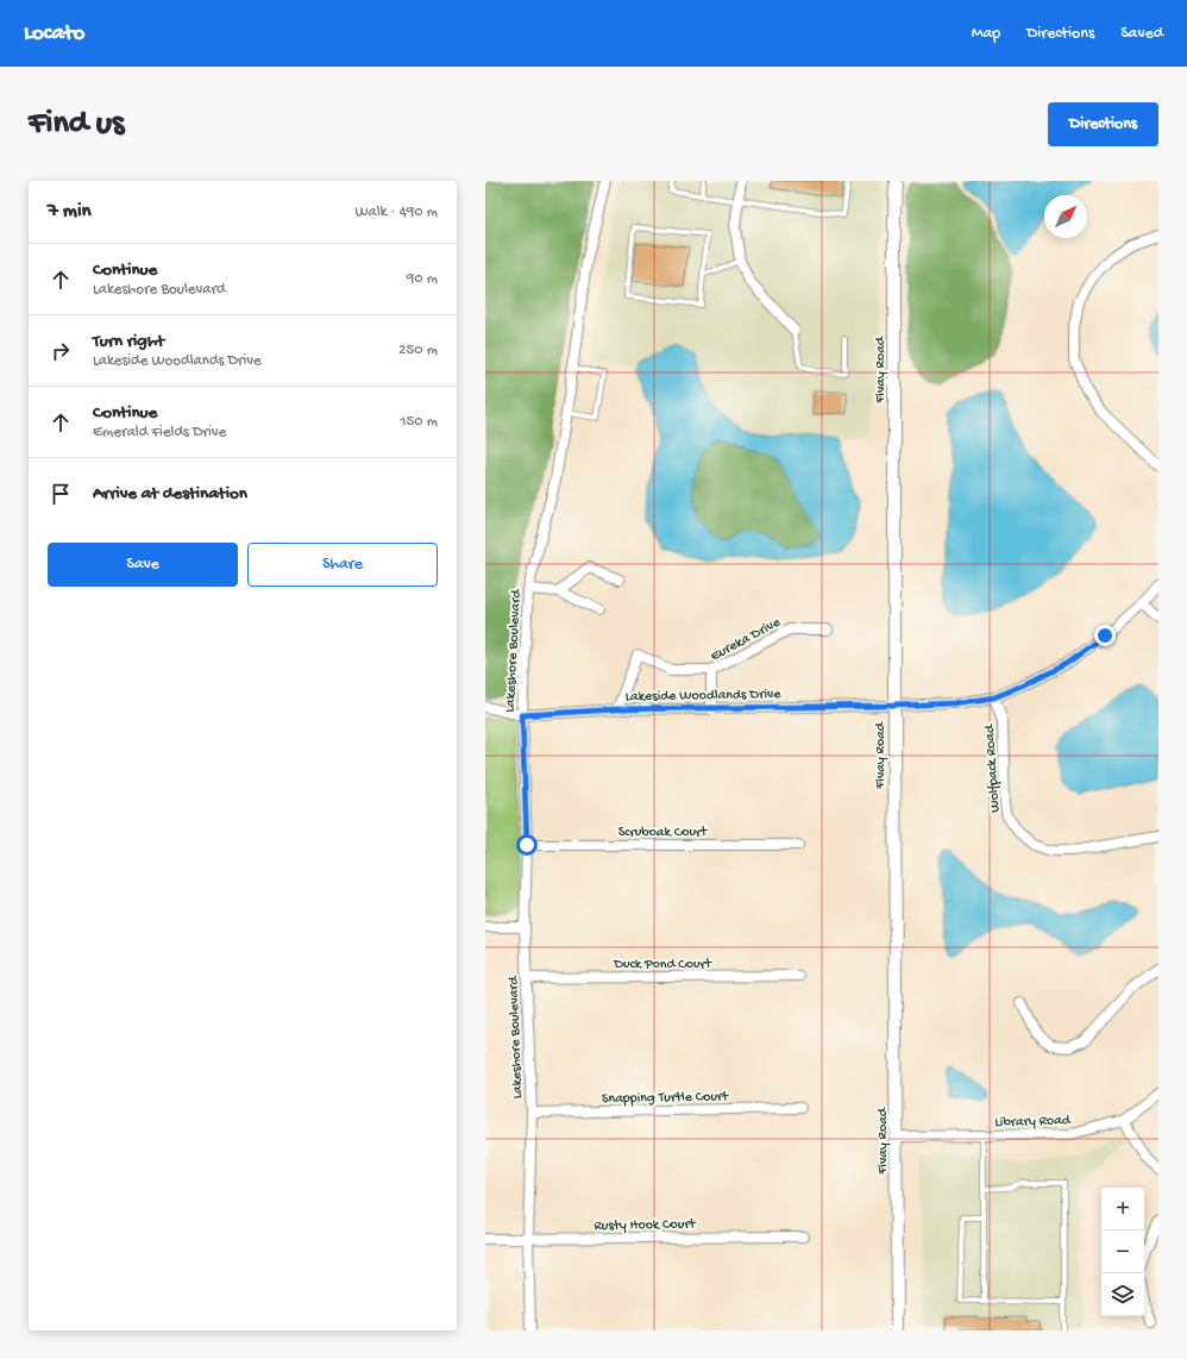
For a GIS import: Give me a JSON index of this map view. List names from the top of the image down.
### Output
{
  "streets": {
    "street": [
      "Fivay Road",
      "Eureka Drive",
      "Lakeshore Boulevard",
      "Lakeside Woodlands Drive",
      "Wolfpack Road",
      "Scruboak Court",
      "Duck Pond Court",
      "Snapping Turtle Court",
      "Library Road",
      "Rusty Hook Court"
    ]
  },
  "crossings": [
    ["Fivay Road", "Lakeside Woodlands Drive"],
    ["Fivay Road", "Library Road"],
    ["Eureka Drive", "Lakeside Woodlands Drive"],
    ["Lakeshore Boulevard", "Lakeside Woodlands Drive"],
    ["Lakeshore Boulevard", "Scruboak Court"],
    ["Lakeshore Boulevard", "Duck Pond Court"],
    ["Lakeshore Boulevard", "Snapping Turtle Court"],
    ["Lakeshore Boulevard", "Rusty Hook Court"],
    ["Lakeside Woodlands Drive", "Wolfpack Road"]
  ],
  "north": "top right",
  "page": {
    "header": "Locato",
    "nav": ["Map", "Directions", "Saved"],
    "buttons": [
      "Directions",
      ["Save", "Share"]
    ],
    "title": "Find us",
    "heading": ["7 min", "Walk · 490 m"],
    "list": [
      ["Continue", "Lakeshore Boulevard", "90 m"],
      ["Turn right", "Lakeside Woodlands Drive", "250 m"],
      ["Continue", "Emerald Fields Drive", "150 m"],
      "Arrive at destination"
    ],
    "map_buttons": ["+", "−"]
  }
}
